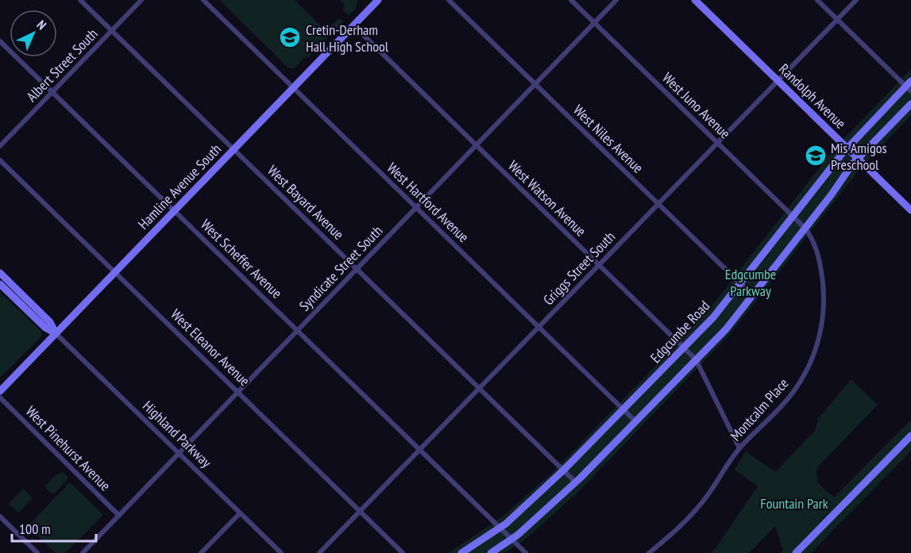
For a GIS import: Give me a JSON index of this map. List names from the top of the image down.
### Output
{
  "streets": {
    "street": [
      "Albert Street South",
      "Randolph Avenue",
      "West Juno Avenue",
      "West Niles Avenue",
      "Hamline Avenue South",
      "West Watson Avenue",
      "West Bayard Avenue",
      "West Hartford Avenue",
      "West Scheffer Avenue",
      "Syndicate Street South",
      "Griggs Street South",
      "Edgcumbe Road",
      "West Eleanor Avenue",
      "Montcalm Place",
      "Highland Parkway",
      "West Pinehurst Avenue"
    ]
  },
  "crossings": [
    ["Albert Street South", "West Bayard Avenue"],
    ["Albert Street South", "West Scheffer Avenue"],
    ["Randolph Avenue", "Griggs Street South"],
    ["Randolph Avenue", "Edgcumbe Road"],
    ["West Juno Avenue", "Syndicate Street South"],
    ["West Juno Avenue", "Griggs Street South"],
    ["West Juno Avenue", "Edgcumbe Road"],
    ["West Juno Avenue", "Montcalm Place"],
    ["West Niles Avenue", "Syndicate Street South"],
    ["West Niles Avenue", "Griggs Street South"],
    ["West Niles Avenue", "Edgcumbe Road"],
    ["Hamline Avenue South", "West Watson Avenue"],
    ["Hamline Avenue South", "West Bayard Avenue"],
    ["Hamline Avenue South", "West Hartford Avenue"],
    ["Hamline Avenue South", "West Scheffer Avenue"],
    ["Hamline Avenue South", "West Eleanor Avenue"],
    ["Hamline Avenue South", "Highland Parkway"],
    ["West Watson Avenue", "Syndicate Street South"],
    ["West Watson Avenue", "Griggs Street South"],
    ["West Watson Avenue", "Edgcumbe Road"],
    ["West Watson Avenue", "Montcalm Place"],
    ["West Bayard Avenue", "Syndicate Street South"],
    ["West Bayard Avenue", "Griggs Street South"],
    ["West Bayard Avenue", "Edgcumbe Road"],
    ["West Hartford Avenue", "Syndicate Street South"],
    ["West Hartford Avenue", "Griggs Street South"],
    ["West Hartford Avenue", "Edgcumbe Road"],
    ["West Scheffer Avenue", "Syndicate Street South"],
    ["West Scheffer Avenue", "Griggs Street South"],
    ["West Scheffer Avenue", "Edgcumbe Road"],
    ["Syndicate Street South", "West Eleanor Avenue"],
    ["Syndicate Street South", "Highland Parkway"],
    ["Syndicate Street South", "West Pinehurst Avenue"],
    ["Griggs Street South", "West Eleanor Avenue"]
  ],
  "parks": ["Edgcumbe Parkway", "Fountain Park"],
  "places": {
    "school or university": ["Cretin-Derham Hall High School", "Mis Amigos Preschool"]
  },
  "scale_bar": "100 m",
  "north": "top right"
}
